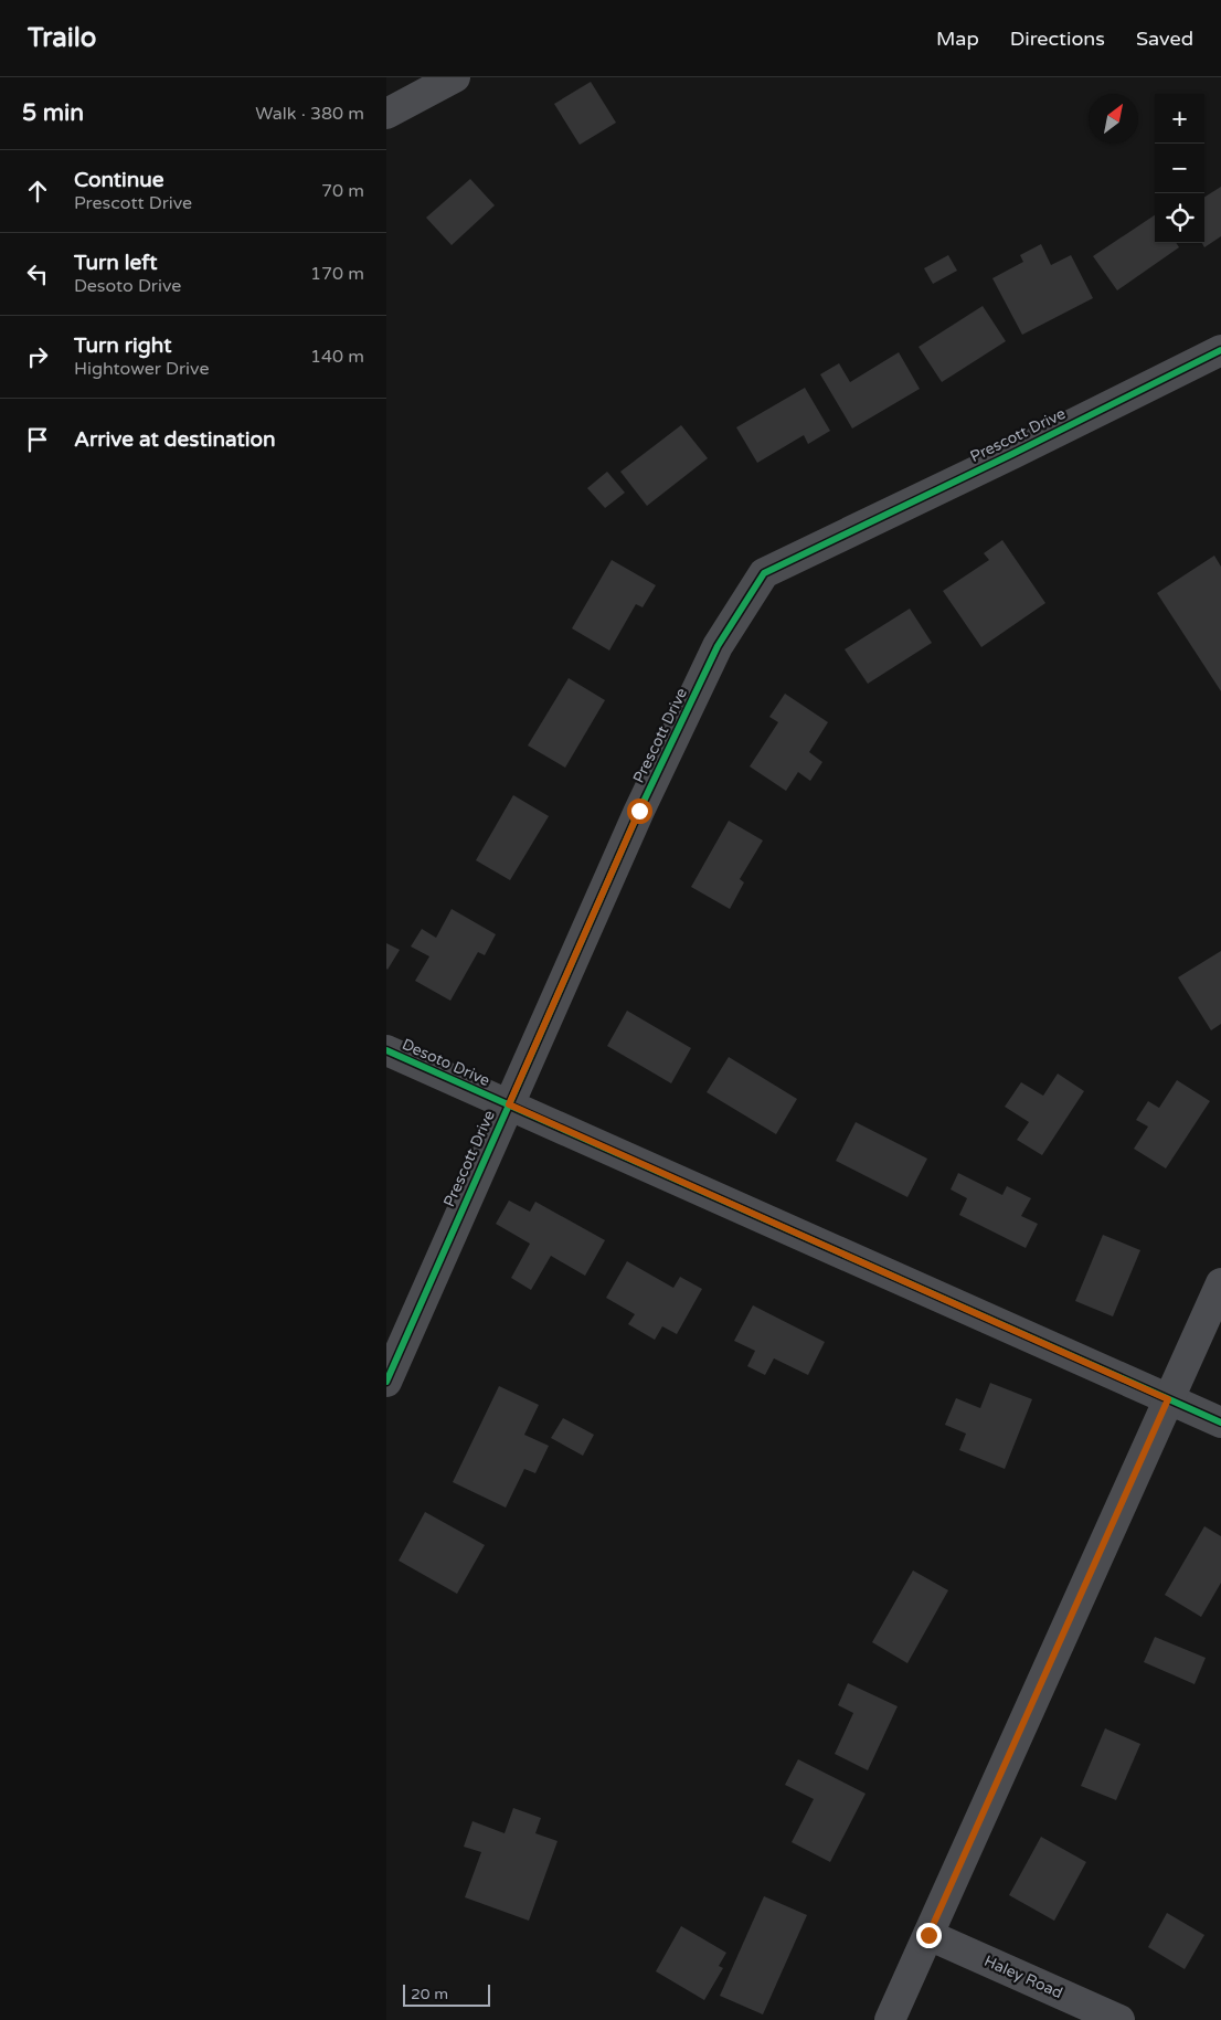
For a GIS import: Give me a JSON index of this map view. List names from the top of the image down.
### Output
{
  "streets": {
    "street": ["Prescott Drive", "Desoto Drive", "Haley Road"]
  },
  "crossings": [
    ["Prescott Drive", "Desoto Drive"]
  ],
  "scale_bar": "20 m",
  "north": "top right",
  "page": {
    "header": "Trailo",
    "nav": ["Map", "Directions", "Saved"],
    "heading": ["5 min", "Walk · 380 m"],
    "map_buttons": ["+", "−"],
    "list": [
      ["Continue", "Prescott Drive", "70 m"],
      ["Turn left", "Desoto Drive", "170 m"],
      ["Turn right", "Hightower Drive", "140 m"],
      "Arrive at destination"
    ],
    "scale": "20 m"
  }
}
